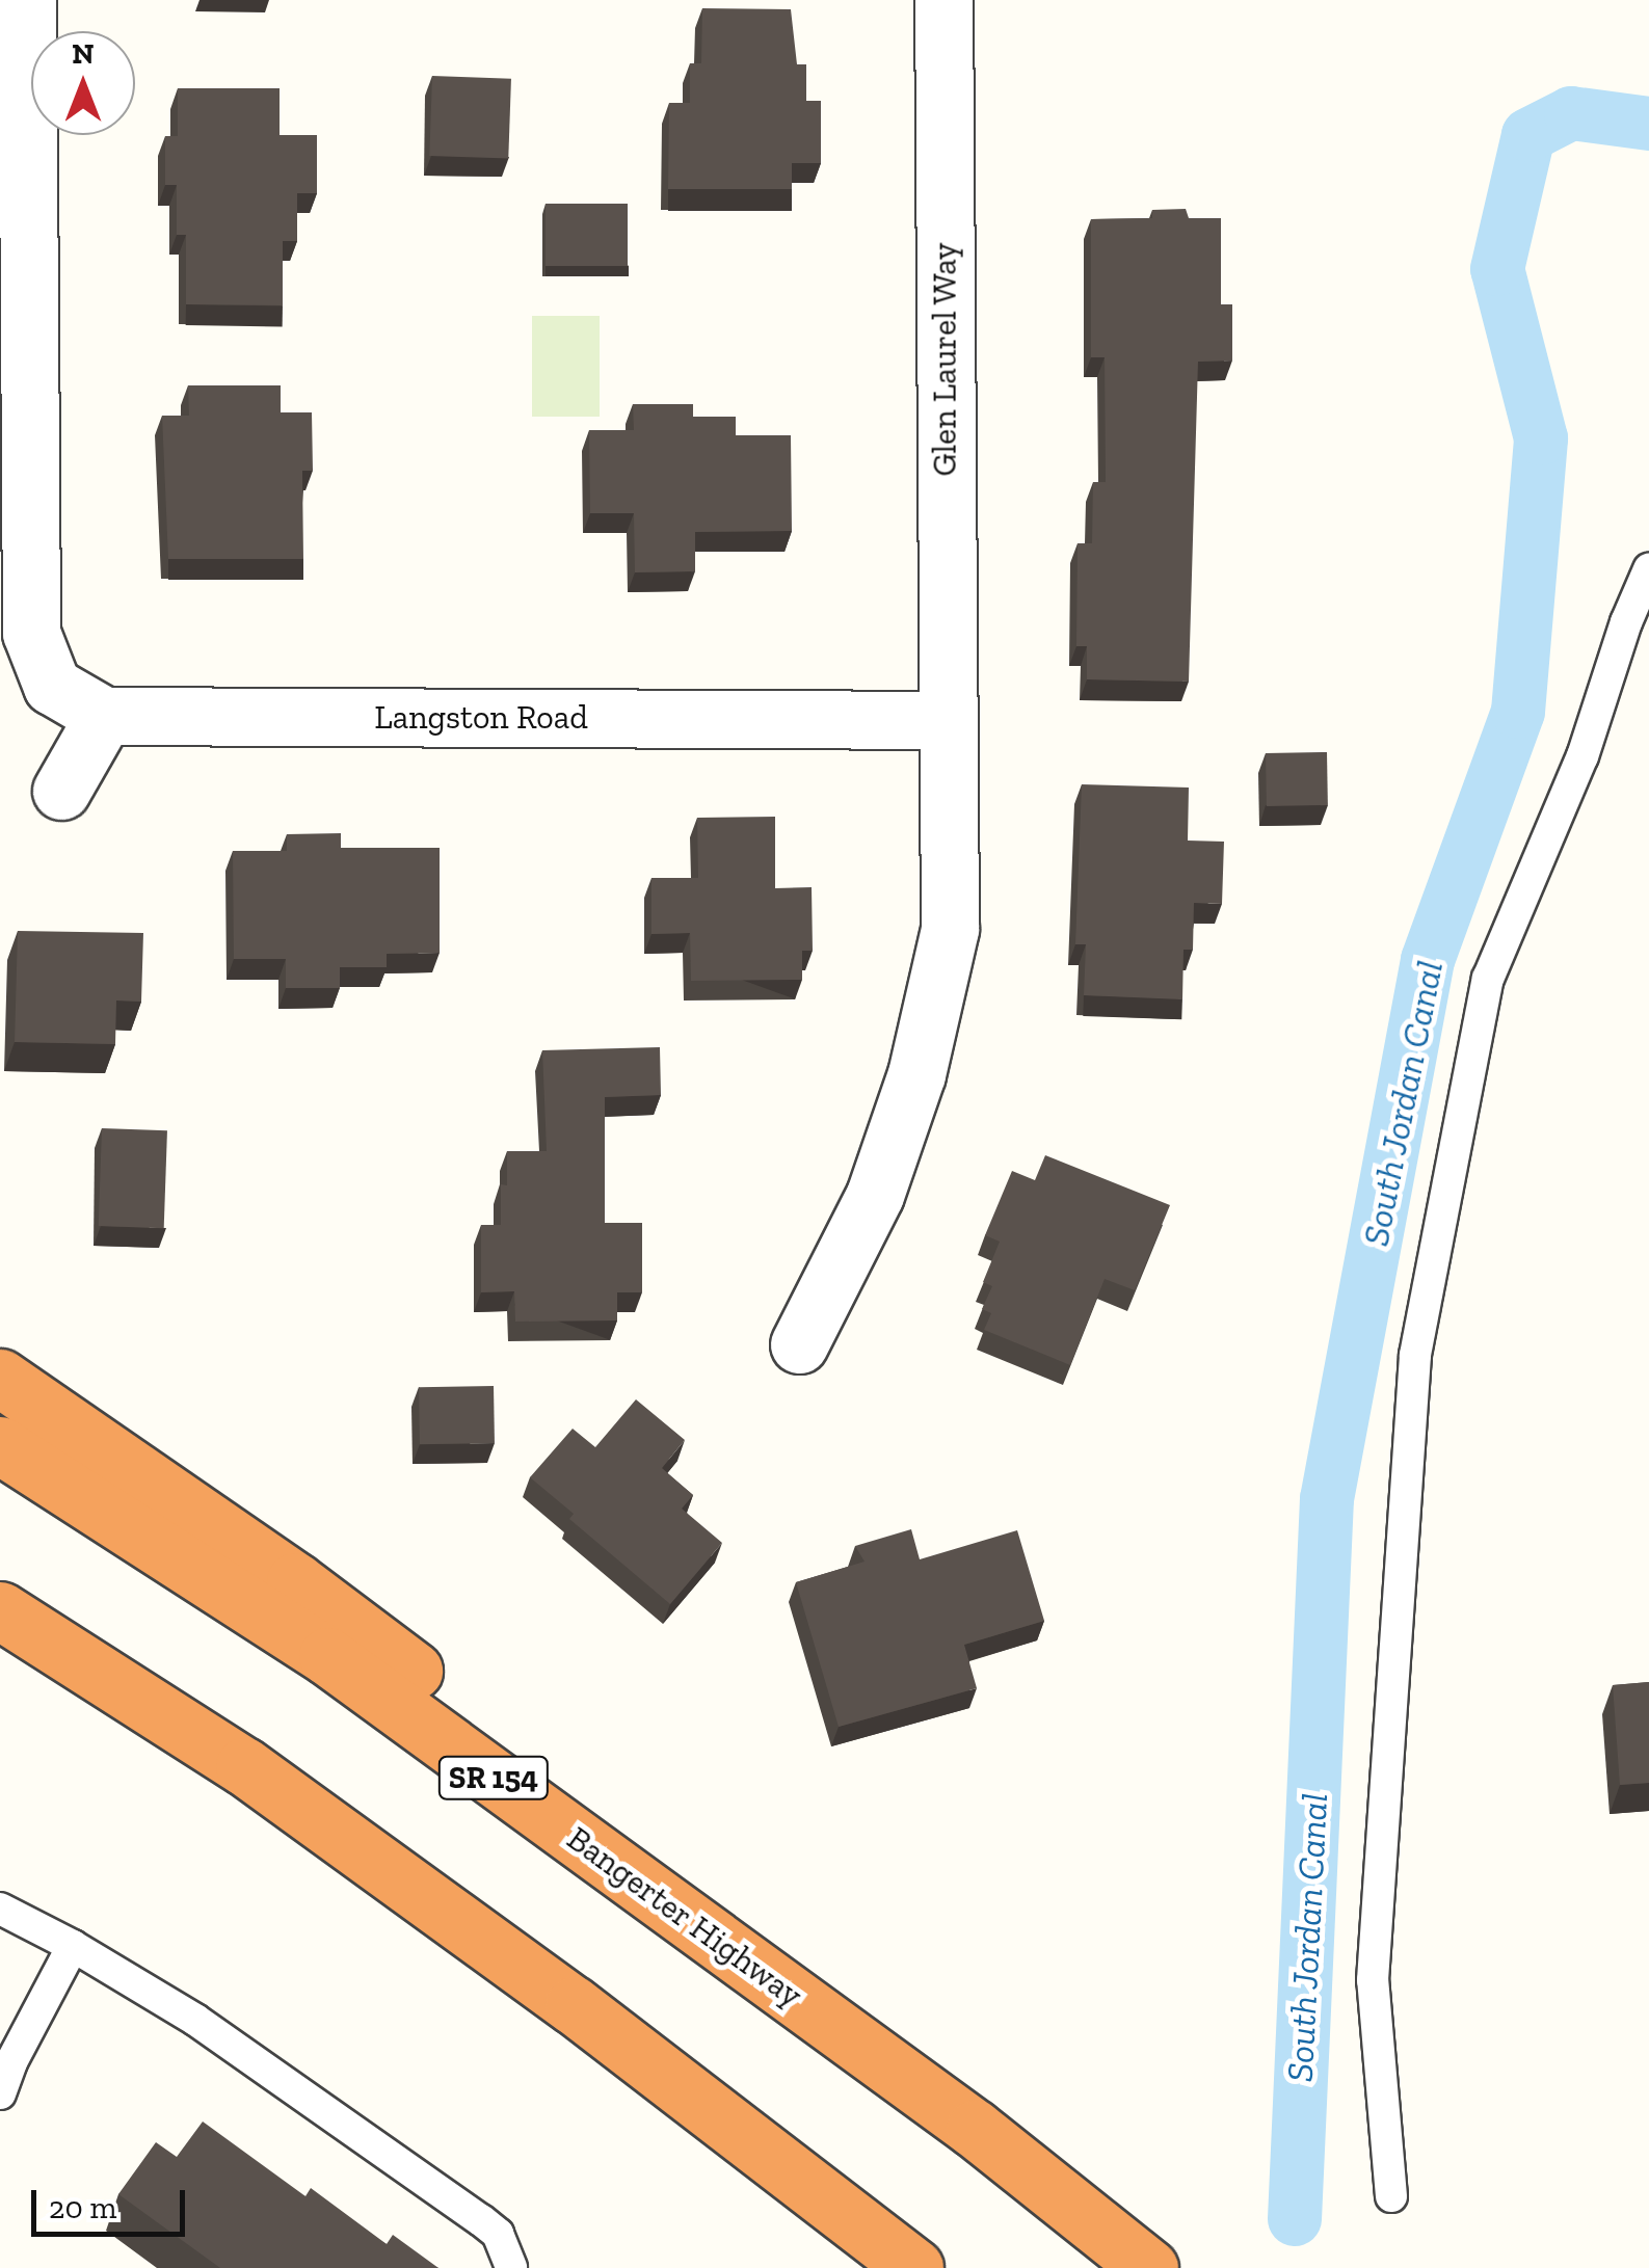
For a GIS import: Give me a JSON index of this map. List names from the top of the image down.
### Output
{
  "streets": {
    "highway": ["SR 154", "Bangerter Highway"],
    "street": ["Glen Laurel Way", "Langston Road"]
  },
  "crossings": [
    ["Glen Laurel Way", "Langston Road"]
  ],
  "water": ["South Jordan Canal"],
  "scale_bar": "20 m",
  "north": "top"
}
